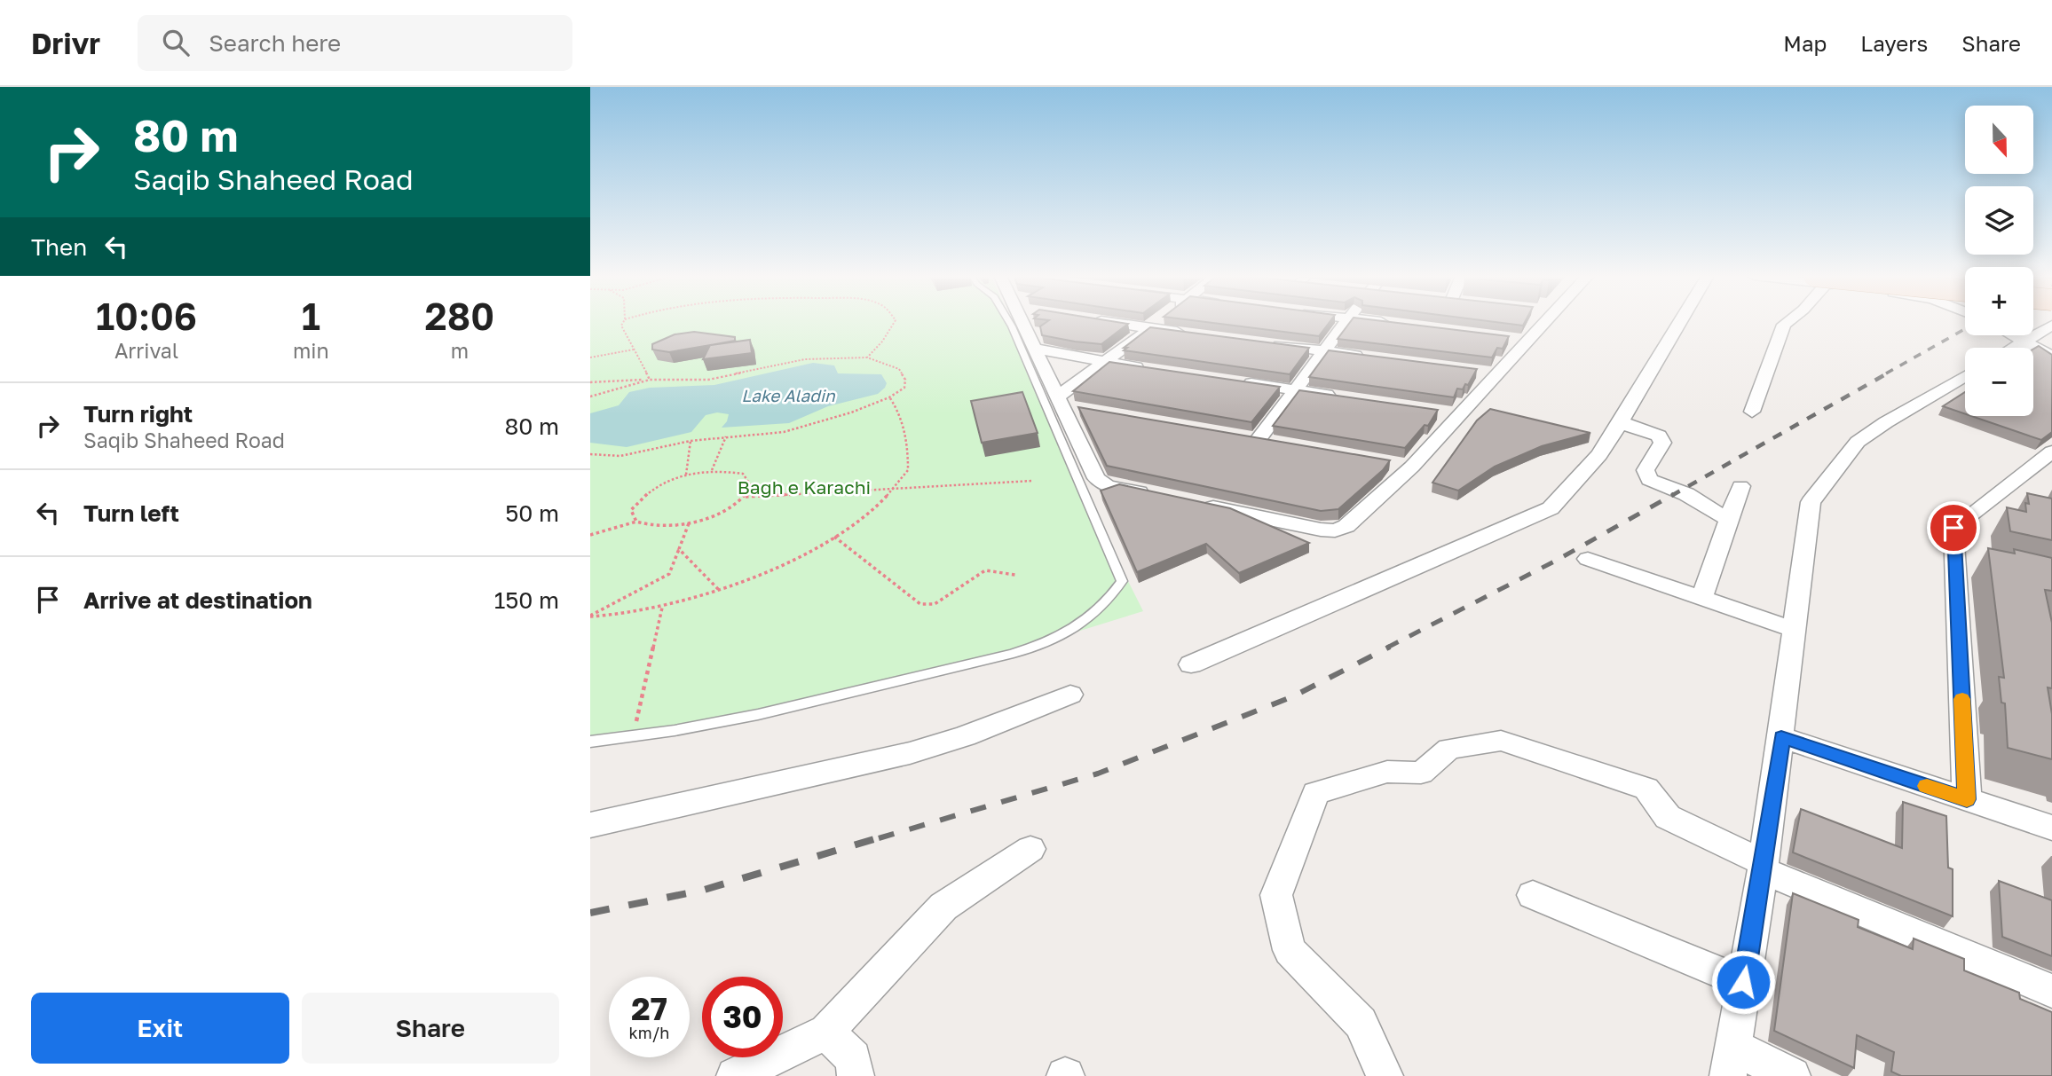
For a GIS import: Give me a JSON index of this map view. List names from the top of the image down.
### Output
{
  "water": ["Lake Aladin"],
  "parks": ["Bagh e Karachi"],
  "north": "bottom",
  "page": {
    "header": "Drivr",
    "search": "Search here",
    "nav": ["Map", "Layers", "Share"],
    "turn": ["80 m", "Saqib Shaheed Road"],
    "map_buttons": ["+", "−"],
    "then": "Then",
    "eta": [
      "10:06",
      "Arrival",
      "1",
      "min",
      "280",
      "m"
    ],
    "list": [
      {
        "name": "Turn right",
        "note": "Saqib Shaheed Road",
        "value": "80 m"
      },
      {
        "name": "Turn left",
        "value": "50 m"
      },
      {
        "name": "Arrive at destination",
        "value": "150 m"
      }
    ],
    "speed": "27 km/h",
    "limit": "30",
    "buttons": ["Exit", "Share"]
  }
}
